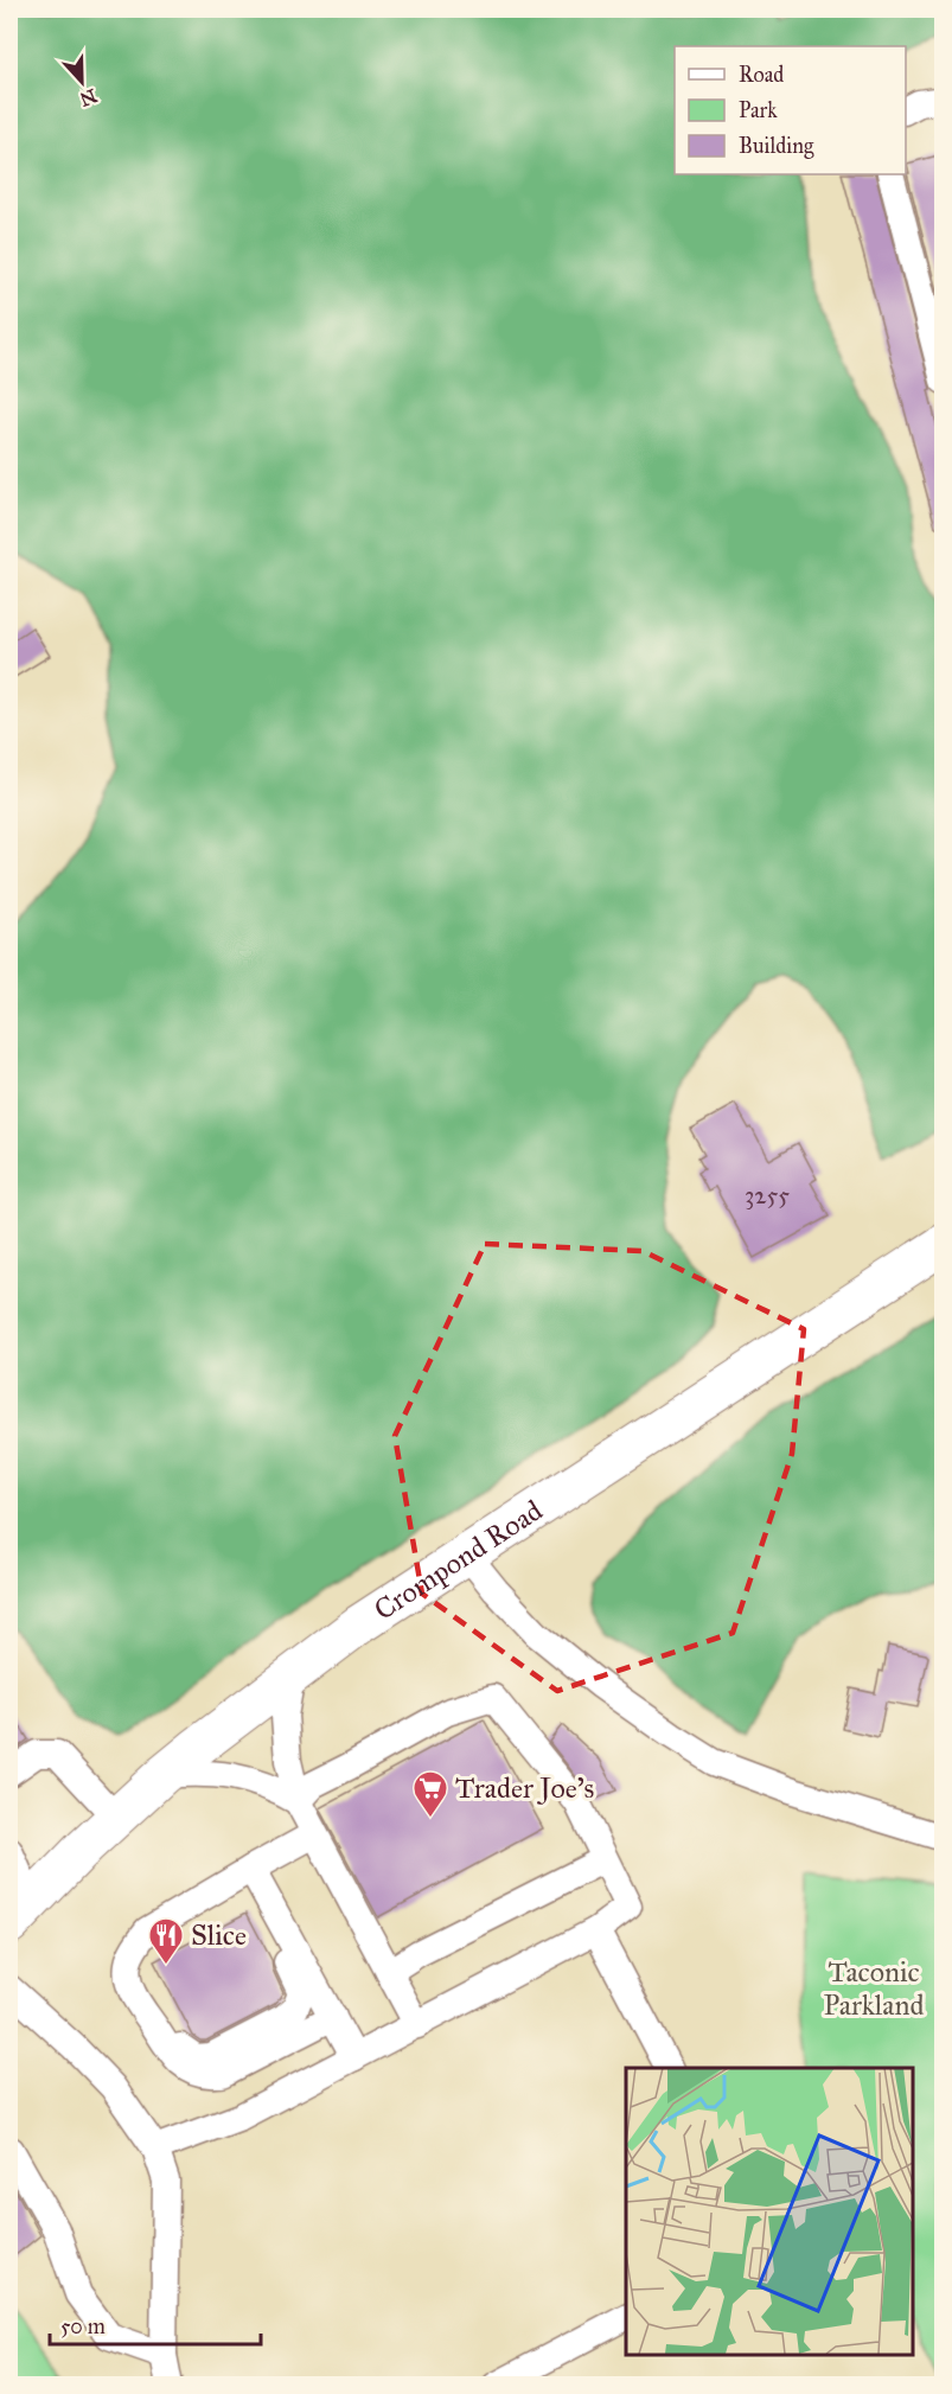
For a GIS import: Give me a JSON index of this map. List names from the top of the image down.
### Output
{
  "streets": {
    "highway": ["Crompond Road"]
  },
  "parks": ["Taconic Parkland"],
  "places": {
    "supermarket": ["Trader Joe's"],
    "restaurant": ["Slice"]
  },
  "house_numbers": ["3255"],
  "legend": ["Road", "Park", "Building"],
  "scale_bar": "50 m",
  "north": "bottom"
}
